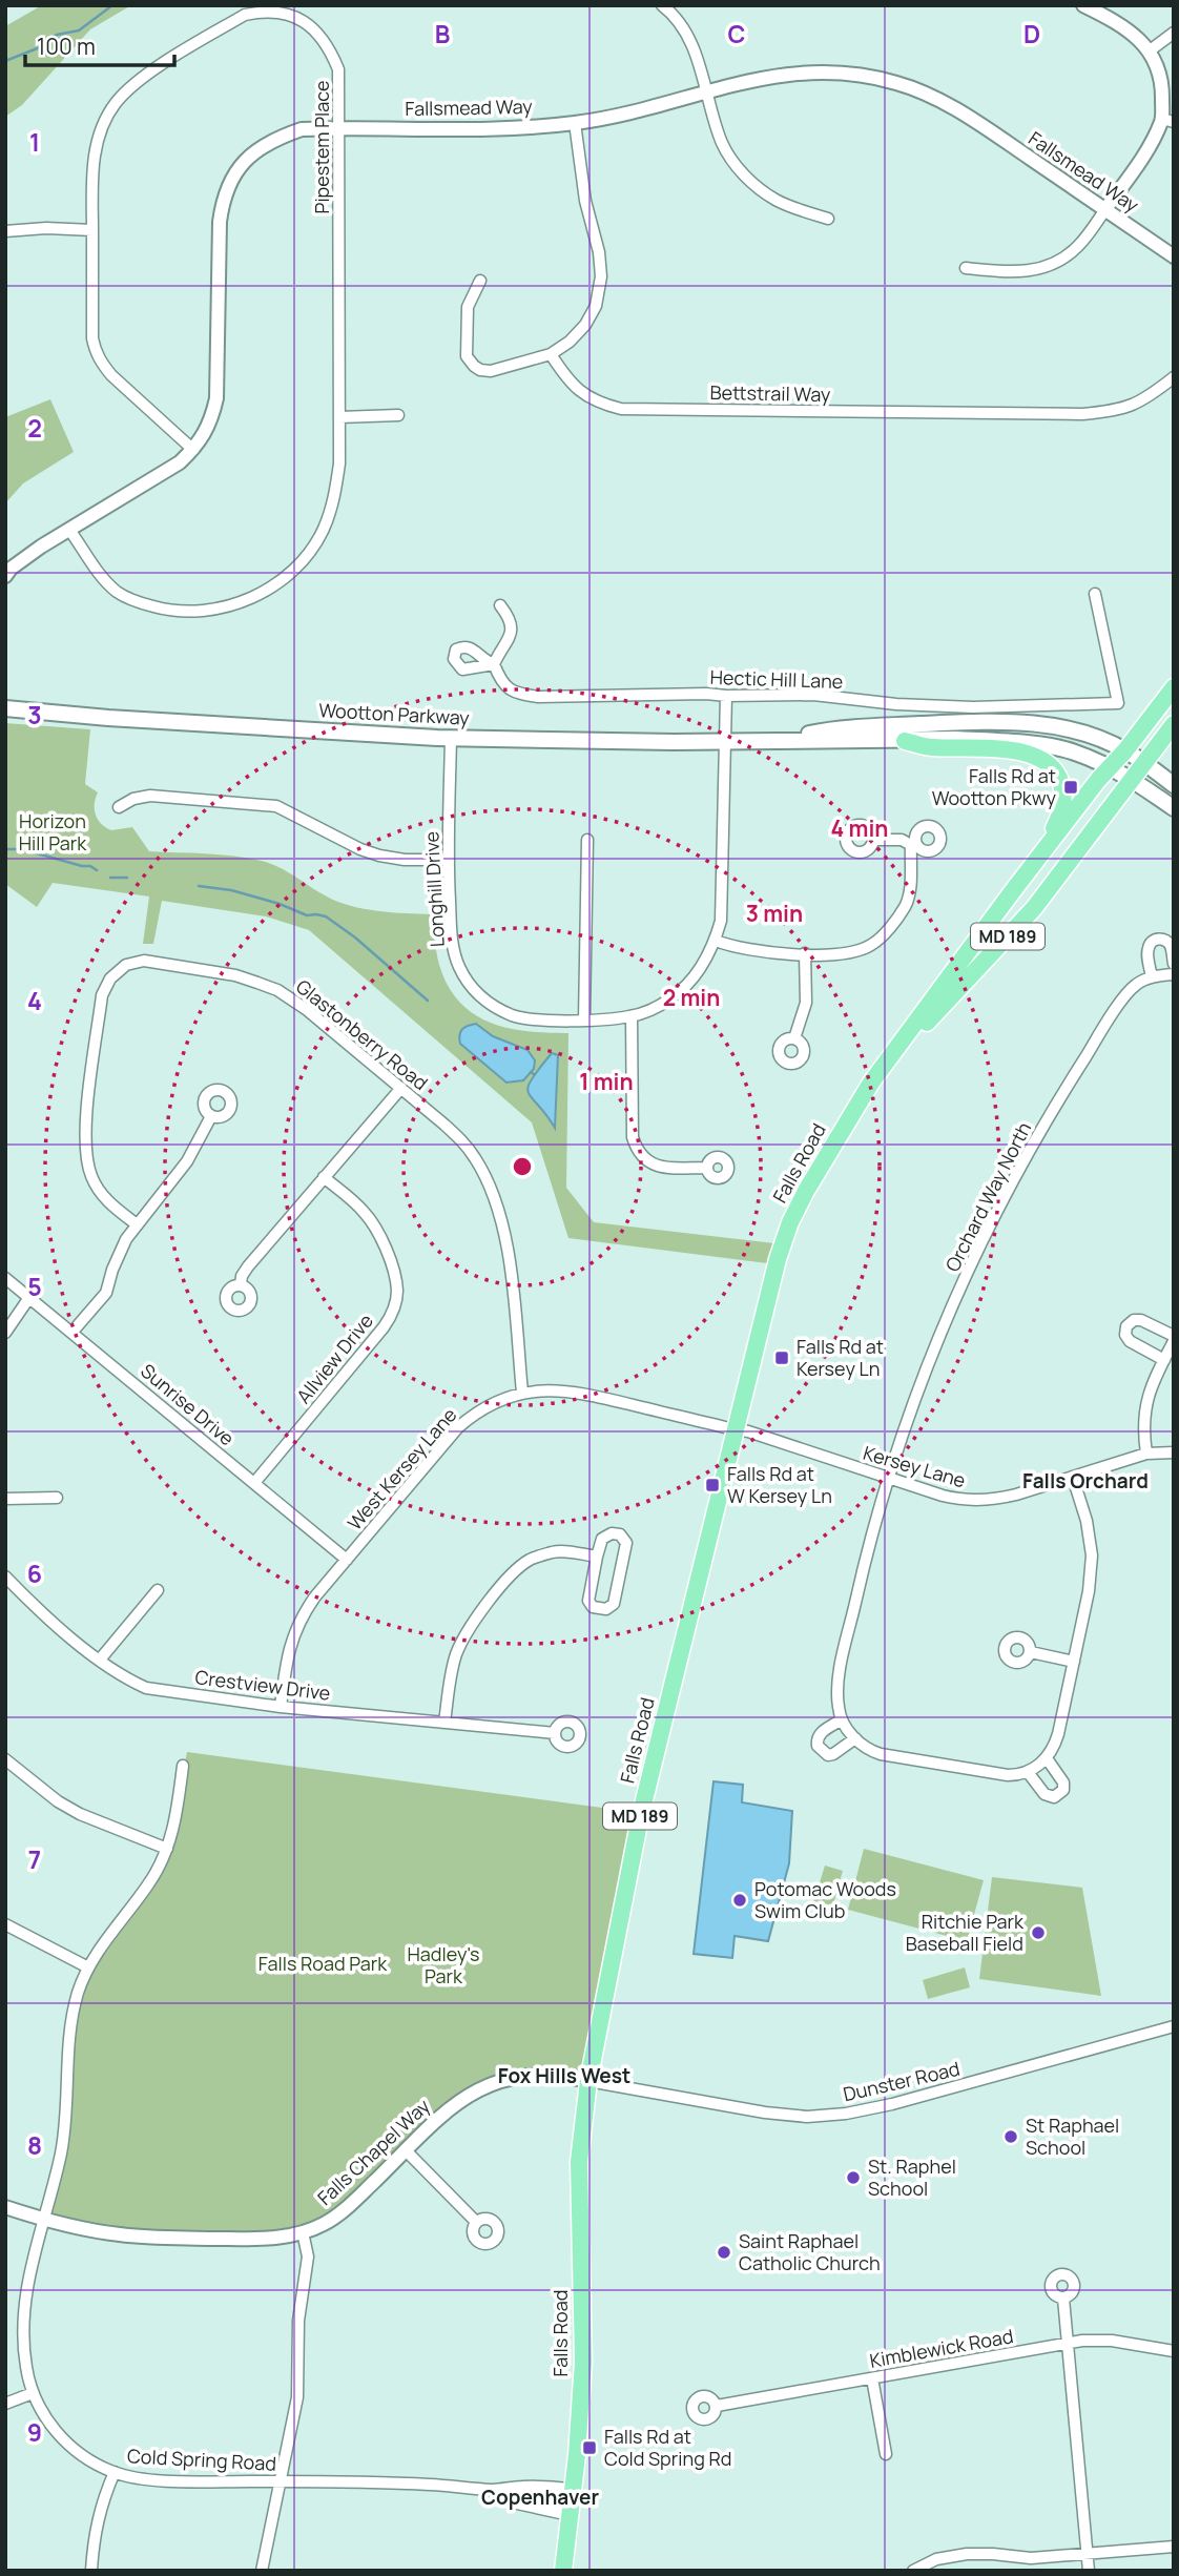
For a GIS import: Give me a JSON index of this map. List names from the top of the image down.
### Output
{
  "streets": {
    "main road": ["Wootton Parkway", "MD 189", "Falls Road"],
    "street": [
      "Fallsmead Way",
      "Pipestem Place",
      "Bettstrail Way",
      "Hectic Hill Lane",
      "Longhill Drive",
      "Glastonberry Road",
      "Orchard Way North",
      "Allview Drive",
      "Sunrise Drive",
      "Kersey Lane",
      "West Kersey Lane",
      "Crestview Drive",
      "Dunster Road",
      "Falls Chapel Way",
      "Kimblewick Road",
      "Cold Spring Road"
    ]
  },
  "crossings": [
    ["Fallsmead Way", "Pipestem Place"],
    ["Hectic Hill Lane", "Longhill Drive"],
    ["Wootton Parkway", "Longhill Drive"],
    ["Wootton Parkway", "Falls Road"],
    ["Glastonberry Road", "West Kersey Lane"],
    ["Falls Road", "Kersey Lane"],
    ["Falls Road", "West Kersey Lane"],
    ["Falls Road", "Dunster Road"],
    ["Falls Road", "Falls Chapel Way"],
    ["Falls Road", "Cold Spring Road"],
    ["Orchard Way North", "Kersey Lane"],
    ["Allview Drive", "Sunrise Drive"],
    ["Sunrise Drive", "West Kersey Lane"],
    ["Kersey Lane", "West Kersey Lane"],
    ["West Kersey Lane", "Crestview Drive"],
    ["Dunster Road", "Falls Chapel Way"],
    ["Falls Chapel Way", "Cold Spring Road"]
  ],
  "districts": ["Falls Orchard", "Fox Hills West", "Copenhaver"],
  "parks": ["Horizon Hill Park", "Hadley's Park", "Falls Road Park"],
  "places": {
    "transit": [
      "Falls Rd at Wootton Pkwy",
      "Falls Rd at Kersey Ln",
      "Falls Rd at W Kersey Ln",
      "Falls Rd at Cold Spring Rd"
    ],
    "other": [
      "Potomac Woods Swim Club",
      "Ritchie Park Baseball Field",
      "St Raphael School",
      "St. Raphel School",
      "Saint Raphael Catholic Church"
    ]
  },
  "scale_bar": "100 m",
  "grid": {
    "columns": ["B", "C", "D"],
    "rows": [
      "1",
      "2",
      "3",
      "4",
      "5",
      "6",
      "7",
      "8",
      "9"
    ]
  },
  "rings": [
    "4 min",
    "3 min",
    "2 min",
    "1 min"
  ]
}
